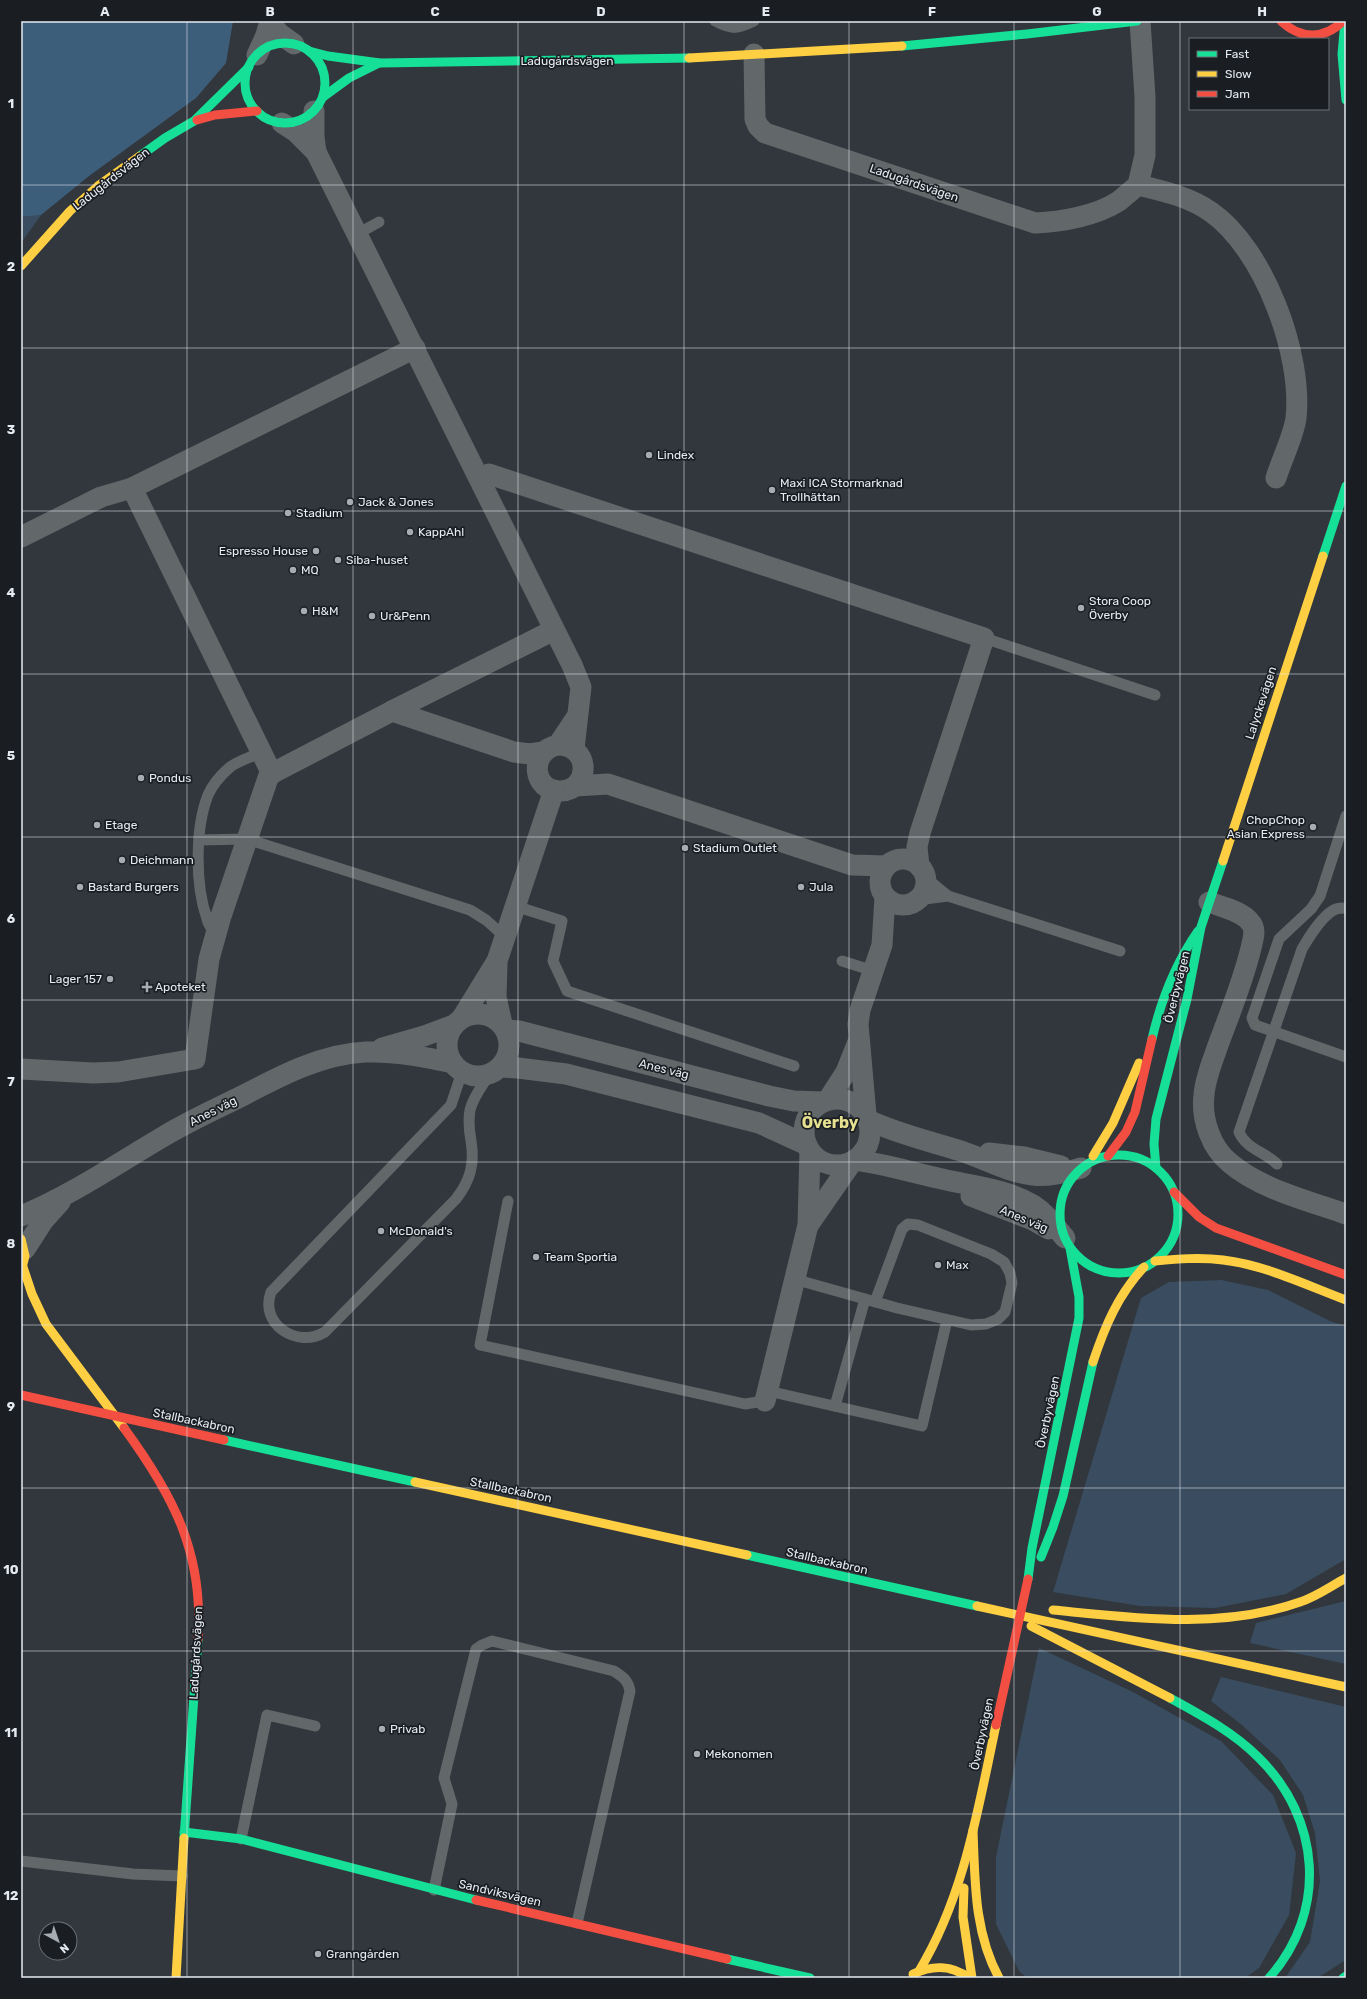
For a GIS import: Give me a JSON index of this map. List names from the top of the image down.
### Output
{
  "streets": {
    "main road": [
      "Ladugårdsvägen",
      "Lalyckevägen",
      "Överbyvägen",
      "Stallbackabron",
      "Sandviksvägen"
    ],
    "street": ["Anes väg"]
  },
  "crossings": [
    ["Ladugårdsvägen", "Anes väg"],
    ["Ladugårdsvägen", "Sandviksvägen"],
    ["Lalyckevägen", "Överbyvägen"],
    ["Överbyvägen", "Anes väg"]
  ],
  "districts": ["Överby"],
  "places": {
    "other": [
      "Lindex",
      "Maxi ICA Stormarknad Trollhättan",
      "Jack & Jones",
      "Stadium",
      "KappAhl",
      "Espresso House",
      "Siba-huset",
      "MQ",
      "Stora Coop Överby",
      "H&M",
      "Ur&Penn",
      "Pondus",
      "Etage",
      "ChopChop Asian Express",
      "Stadium Outlet",
      "Deichmann",
      "Bastard Burgers",
      "Jula",
      "Lager 157",
      "McDonald's",
      "Team Sportia",
      "Max",
      "Privab",
      "Mekonomen",
      "Granngården"
    ],
    "health": ["Apoteket"]
  },
  "legend": ["Fast", "Slow", "Jam"],
  "north": "bottom right",
  "grid": {
    "columns": [
      "A",
      "B",
      "C",
      "D",
      "E",
      "F",
      "G",
      "H"
    ],
    "rows": [
      "1",
      "2",
      "3",
      "4",
      "5",
      "6",
      "7",
      "8",
      "9",
      "10",
      "11",
      "12"
    ]
  }
}
